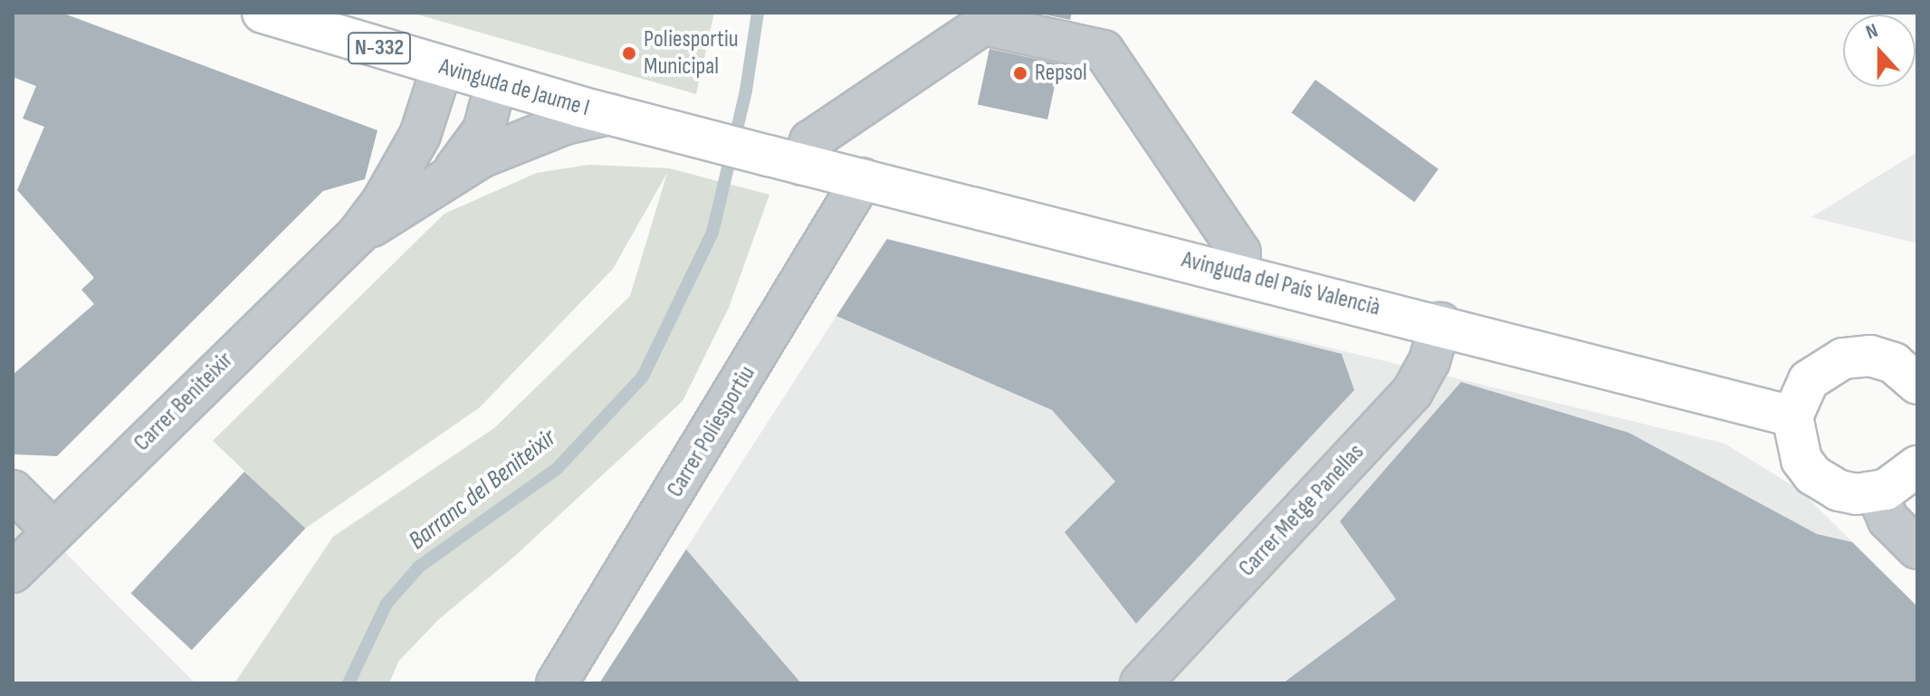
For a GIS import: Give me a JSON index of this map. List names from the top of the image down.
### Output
{
  "streets": {
    "main road": ["N-332", "Avinguda de Jaume I", "Avinguda del País Valencià"],
    "street": ["Carrer Beniteixir", "Carrer Poliesportiu", "Carrer Metge Panellas"]
  },
  "crossings": [
    ["Avinguda de Jaume I", "Avinguda del País Valencià"],
    ["Avinguda de Jaume I", "Carrer Beniteixir"],
    ["Avinguda del País Valencià", "Carrer Poliesportiu"],
    ["Avinguda del País Valencià", "Carrer Metge Panellas"]
  ],
  "water": ["Barranc del Beniteixir"],
  "places": ["Poliesportiu Municipal", "Repsol"],
  "north": "top"
}
